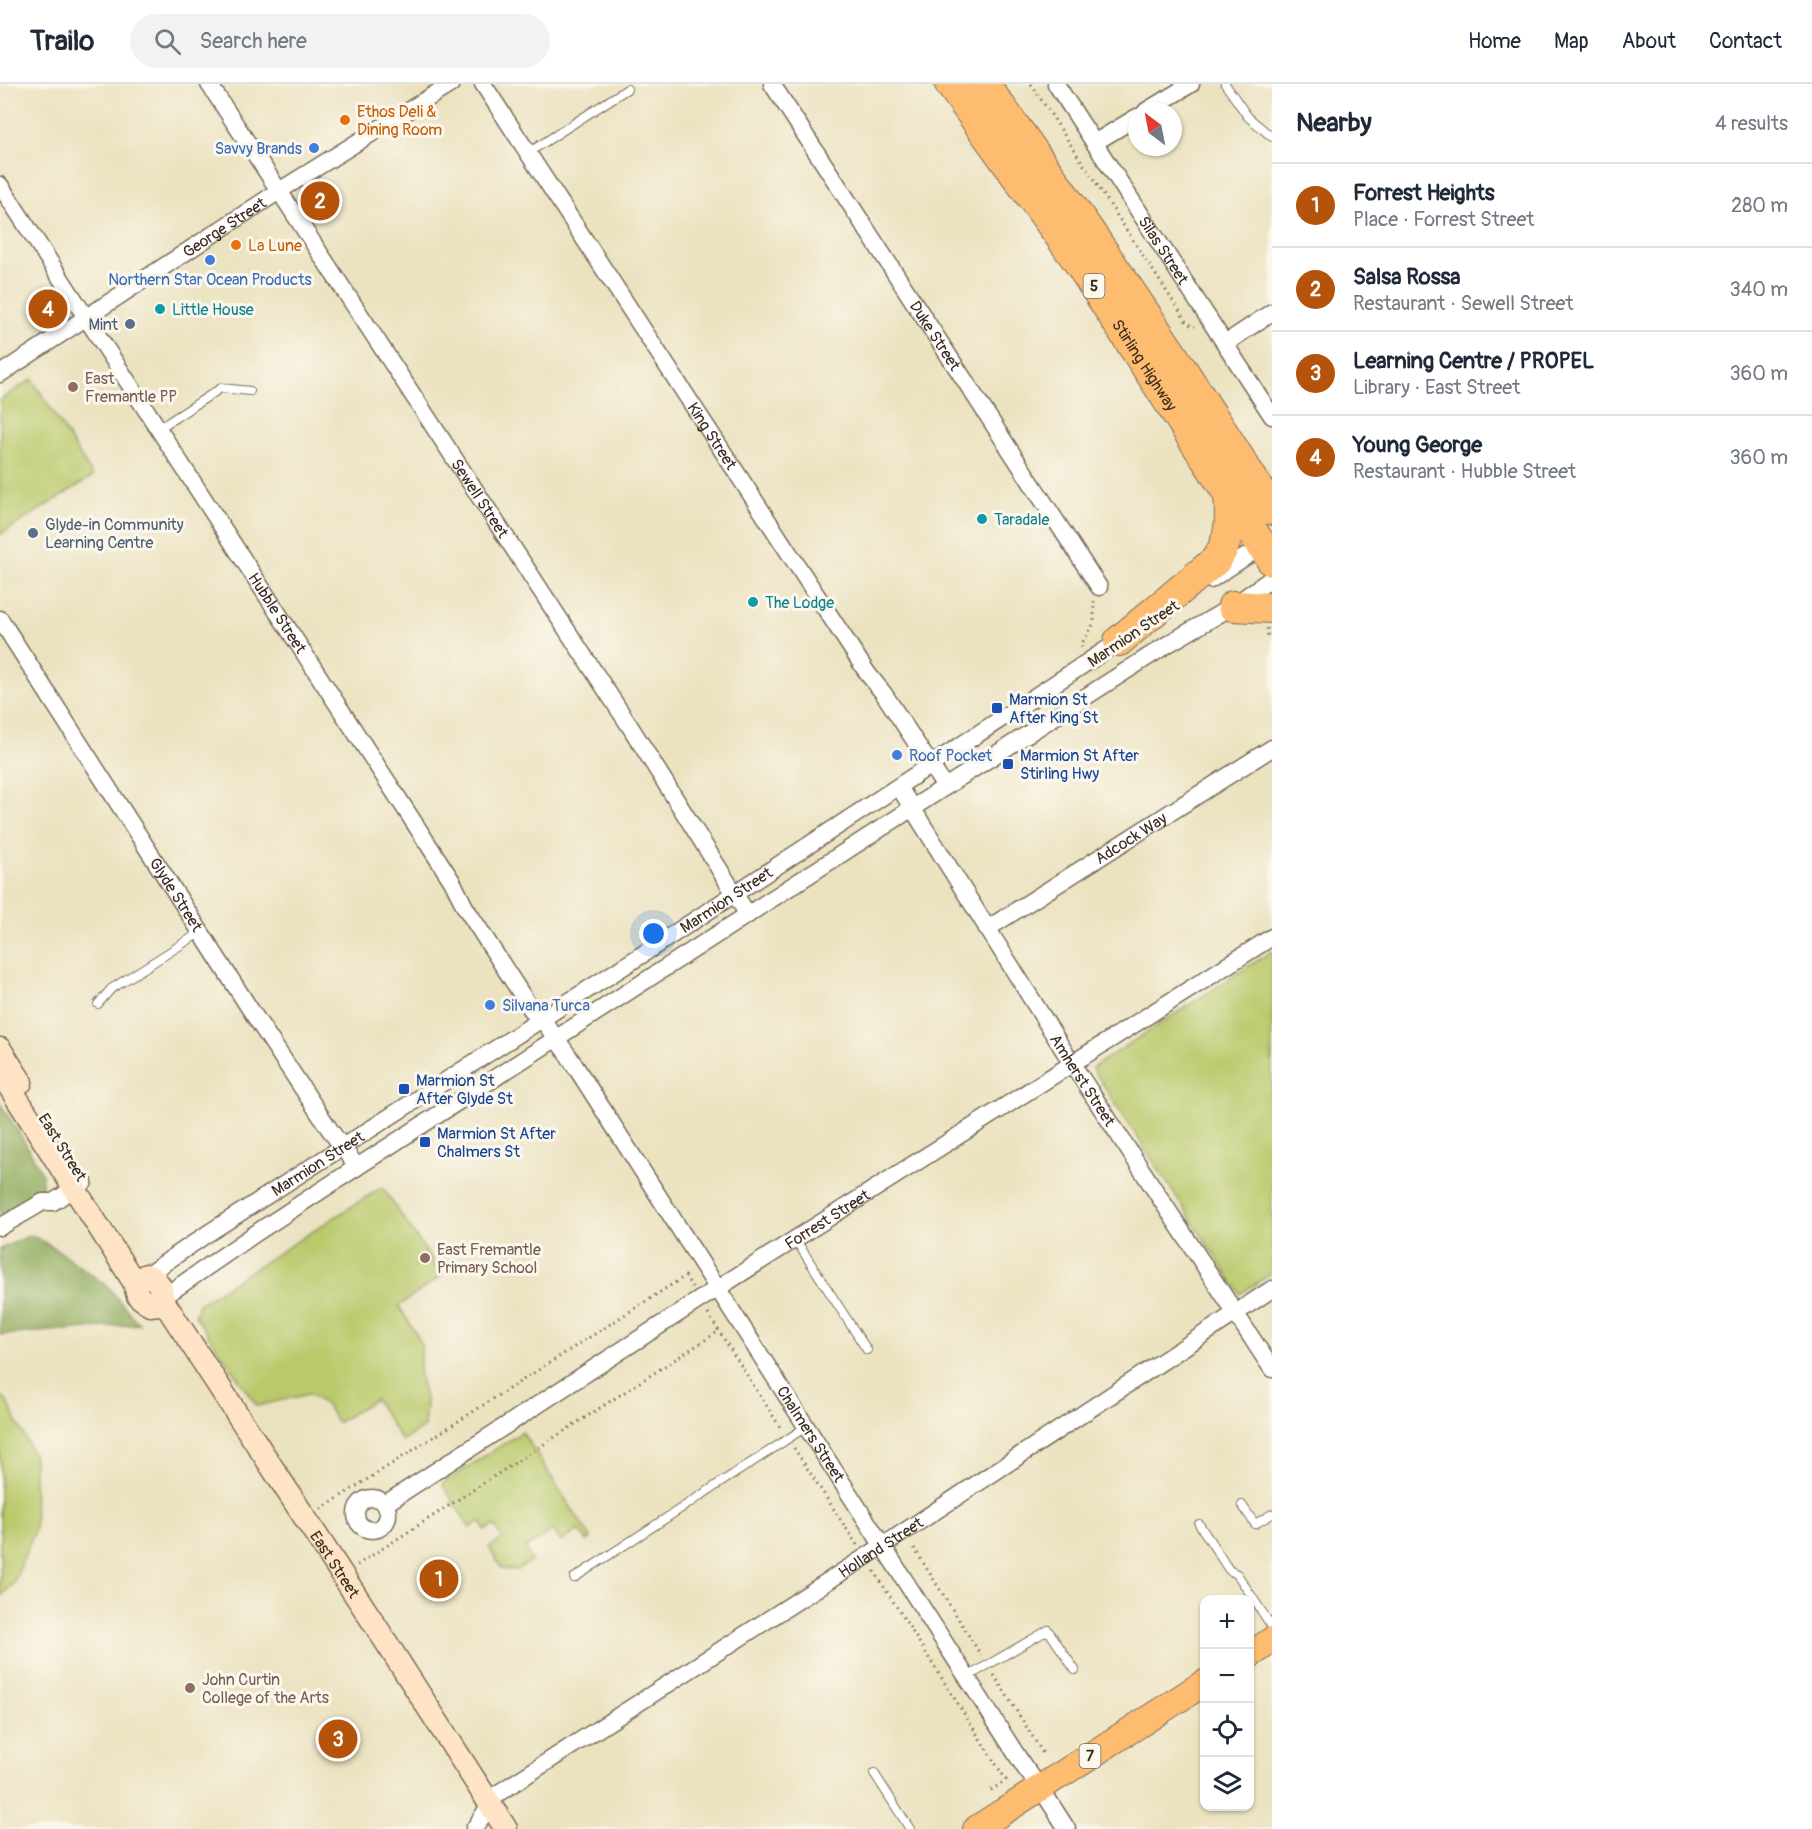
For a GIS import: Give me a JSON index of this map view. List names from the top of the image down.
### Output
{
  "streets": {
    "highway": ["5", "Stirling Highway"],
    "main road": ["7"],
    "street": [
      "George Street",
      "Silas Street",
      "Duke Street",
      "King Street",
      "Sewell Street",
      "Hubble Street",
      "Marmion Street",
      "Adcock Way",
      "Glyde Street",
      "Amherst Street",
      "East Street",
      "Forrest Street",
      "Chalmers Street",
      "Holland Street"
    ]
  },
  "crossings": [
    ["George Street", "Sewell Street"],
    ["George Street", "Hubble Street"],
    ["Stirling Highway", "Marmion Street"],
    ["King Street", "Marmion Street"],
    ["Sewell Street", "Marmion Street"],
    ["Hubble Street", "Marmion Street"],
    ["Hubble Street", "Chalmers Street"],
    ["Marmion Street", "Glyde Street"],
    ["Marmion Street", "Amherst Street"],
    ["Marmion Street", "East Street"],
    ["Marmion Street", "Chalmers Street"],
    ["Adcock Way", "Amherst Street"],
    ["Amherst Street", "Forrest Street"],
    ["Amherst Street", "Holland Street"],
    ["East Street", "Holland Street"],
    ["Forrest Street", "Chalmers Street"],
    ["Chalmers Street", "Holland Street"],
    ["Chalmers Street", "7"]
  ],
  "places": {
    "other": [
      "Ethos Deli & Dining Room",
      "Savvy Brands",
      "La Lune",
      "Northern Star Ocean Products",
      "Little House",
      "Mint",
      "East Fremantle PP",
      "Taradale",
      "Glyde-in Community Learning Centre",
      "The Lodge",
      "Roof Pocket",
      "Silvana Turca",
      "East Fremantle Primary School",
      "John Curtin College of the Arts"
    ],
    "transit": [
      "Marmion St After King St",
      "Marmion St After Stirling Hwy",
      "Marmion St After Glyde St",
      "Marmion St After Chalmers St"
    ]
  },
  "north": "top left",
  "page": {
    "header": "Trailo",
    "search": "Search here",
    "nav": [
      "Home",
      "Map",
      "About",
      "Contact"
    ],
    "heading": ["Nearby", "4 results"],
    "list": [
      {
        "mark": "1",
        "name": "Forrest Heights",
        "note": "Place · Forrest Street",
        "value": "280 m"
      },
      {
        "mark": "2",
        "name": "Salsa Rossa",
        "note": "Restaurant · Sewell Street",
        "value": "340 m"
      },
      {
        "mark": "3",
        "name": "Learning Centre / PROPEL",
        "note": "Library · East Street",
        "value": "360 m"
      },
      {
        "mark": "4",
        "name": "Young George",
        "note": "Restaurant · Hubble Street",
        "value": "360 m"
      }
    ],
    "pins": [
      "2",
      "4",
      "1",
      "3"
    ],
    "map_buttons": ["+", "−"]
  }
}
